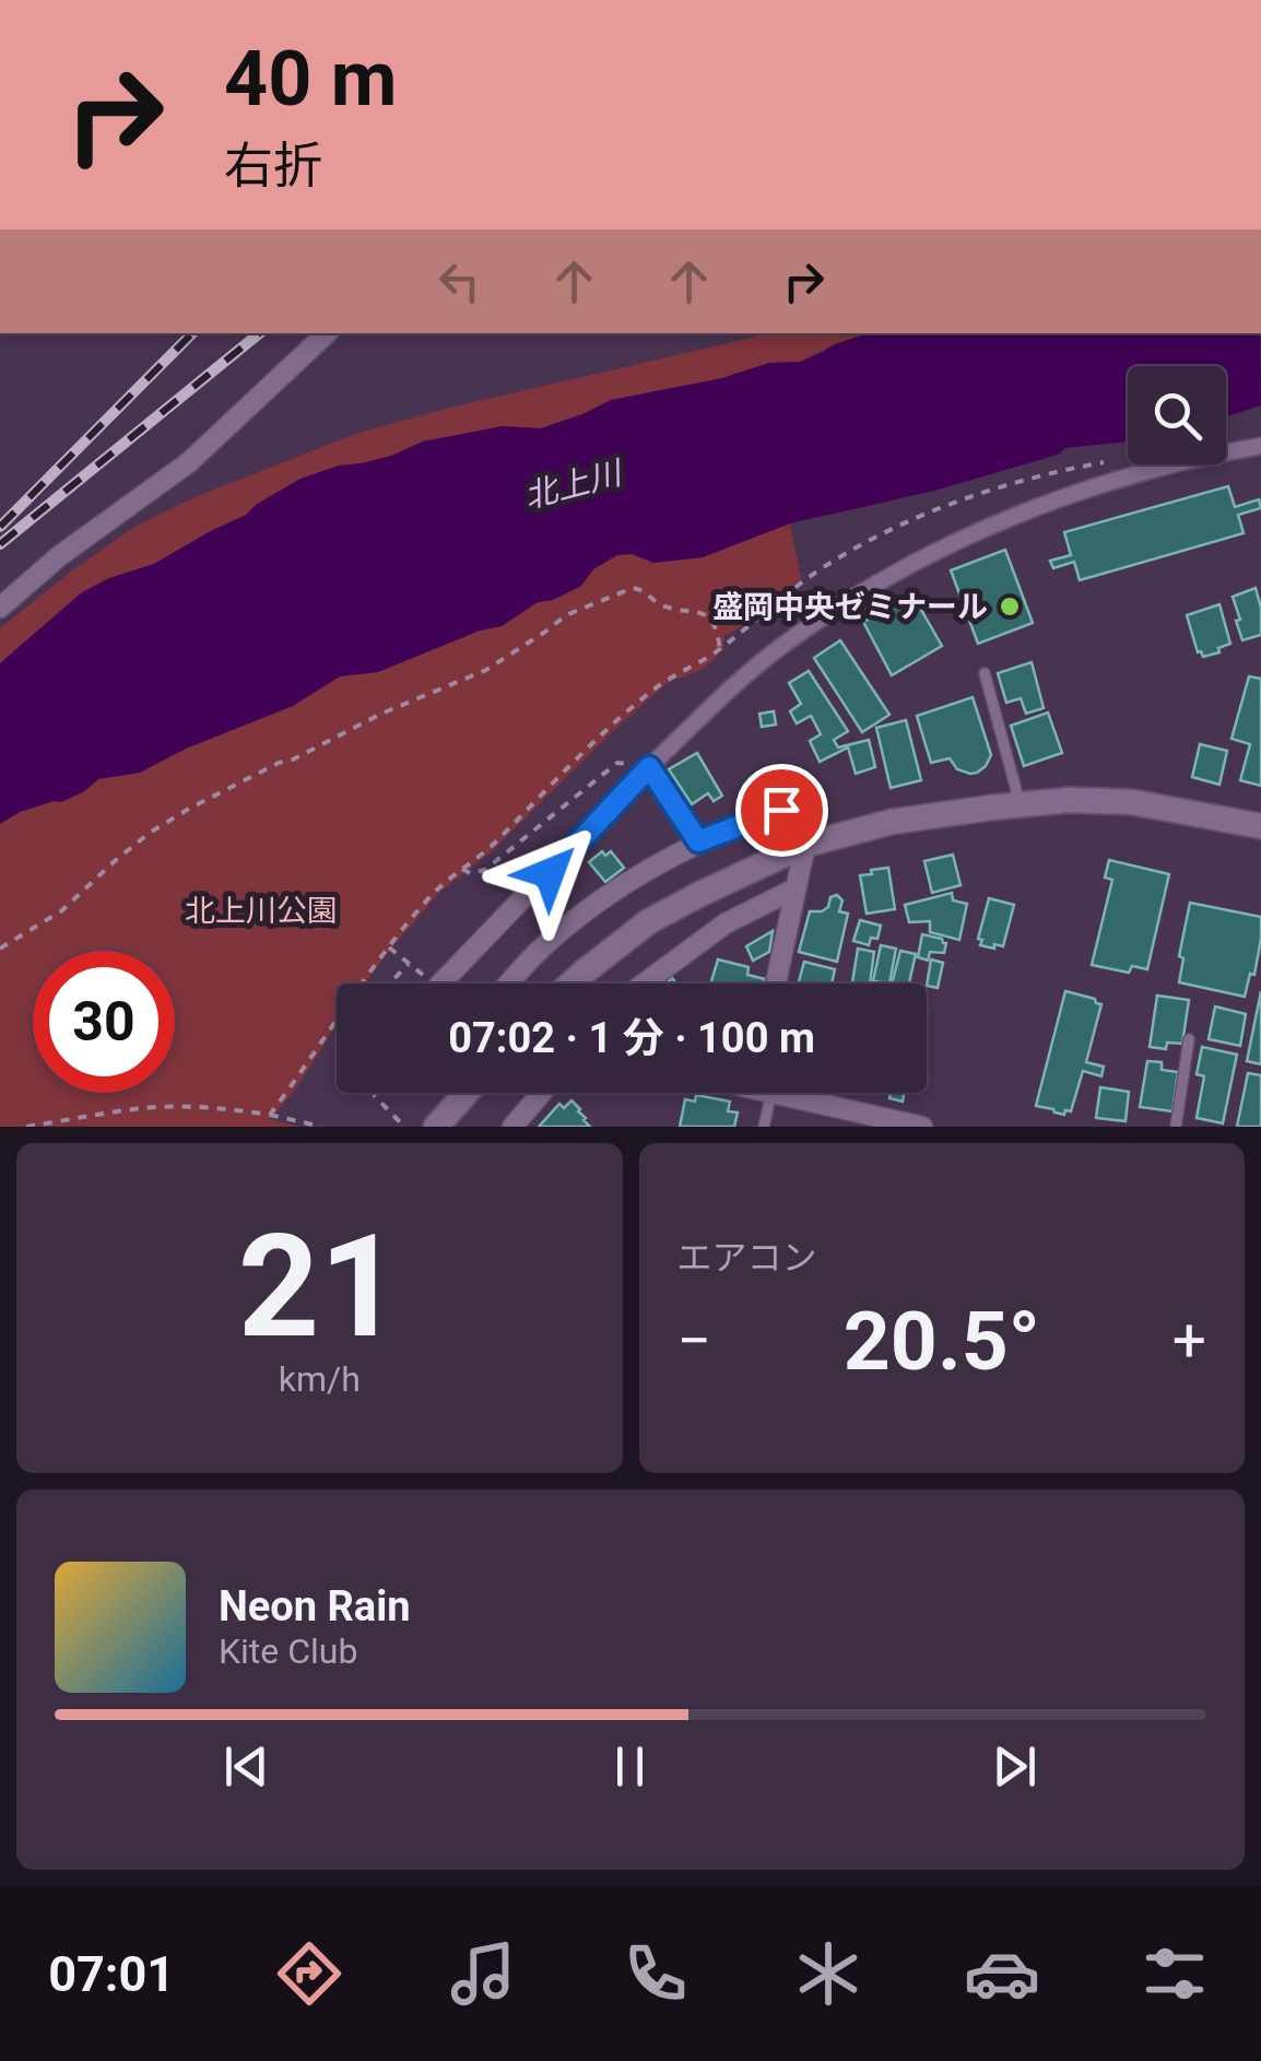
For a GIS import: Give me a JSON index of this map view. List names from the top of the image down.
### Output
{
  "water": ["北上川"],
  "parks": ["北上川公園"],
  "places": ["盛岡中央ゼミナール"],
  "page": {
    "turn": ["40 m", "右折"],
    "limit": "30",
    "trip": "07:02 · 1 分 · 100 m",
    "tile": [
      ["21", "km/h"],
      "エアコン"
    ],
    "heat": ["−", "20.5°", "+"],
    "song": ["Neon Rain", "Kite Club"],
    "tabs": "07:01"
  }
}
